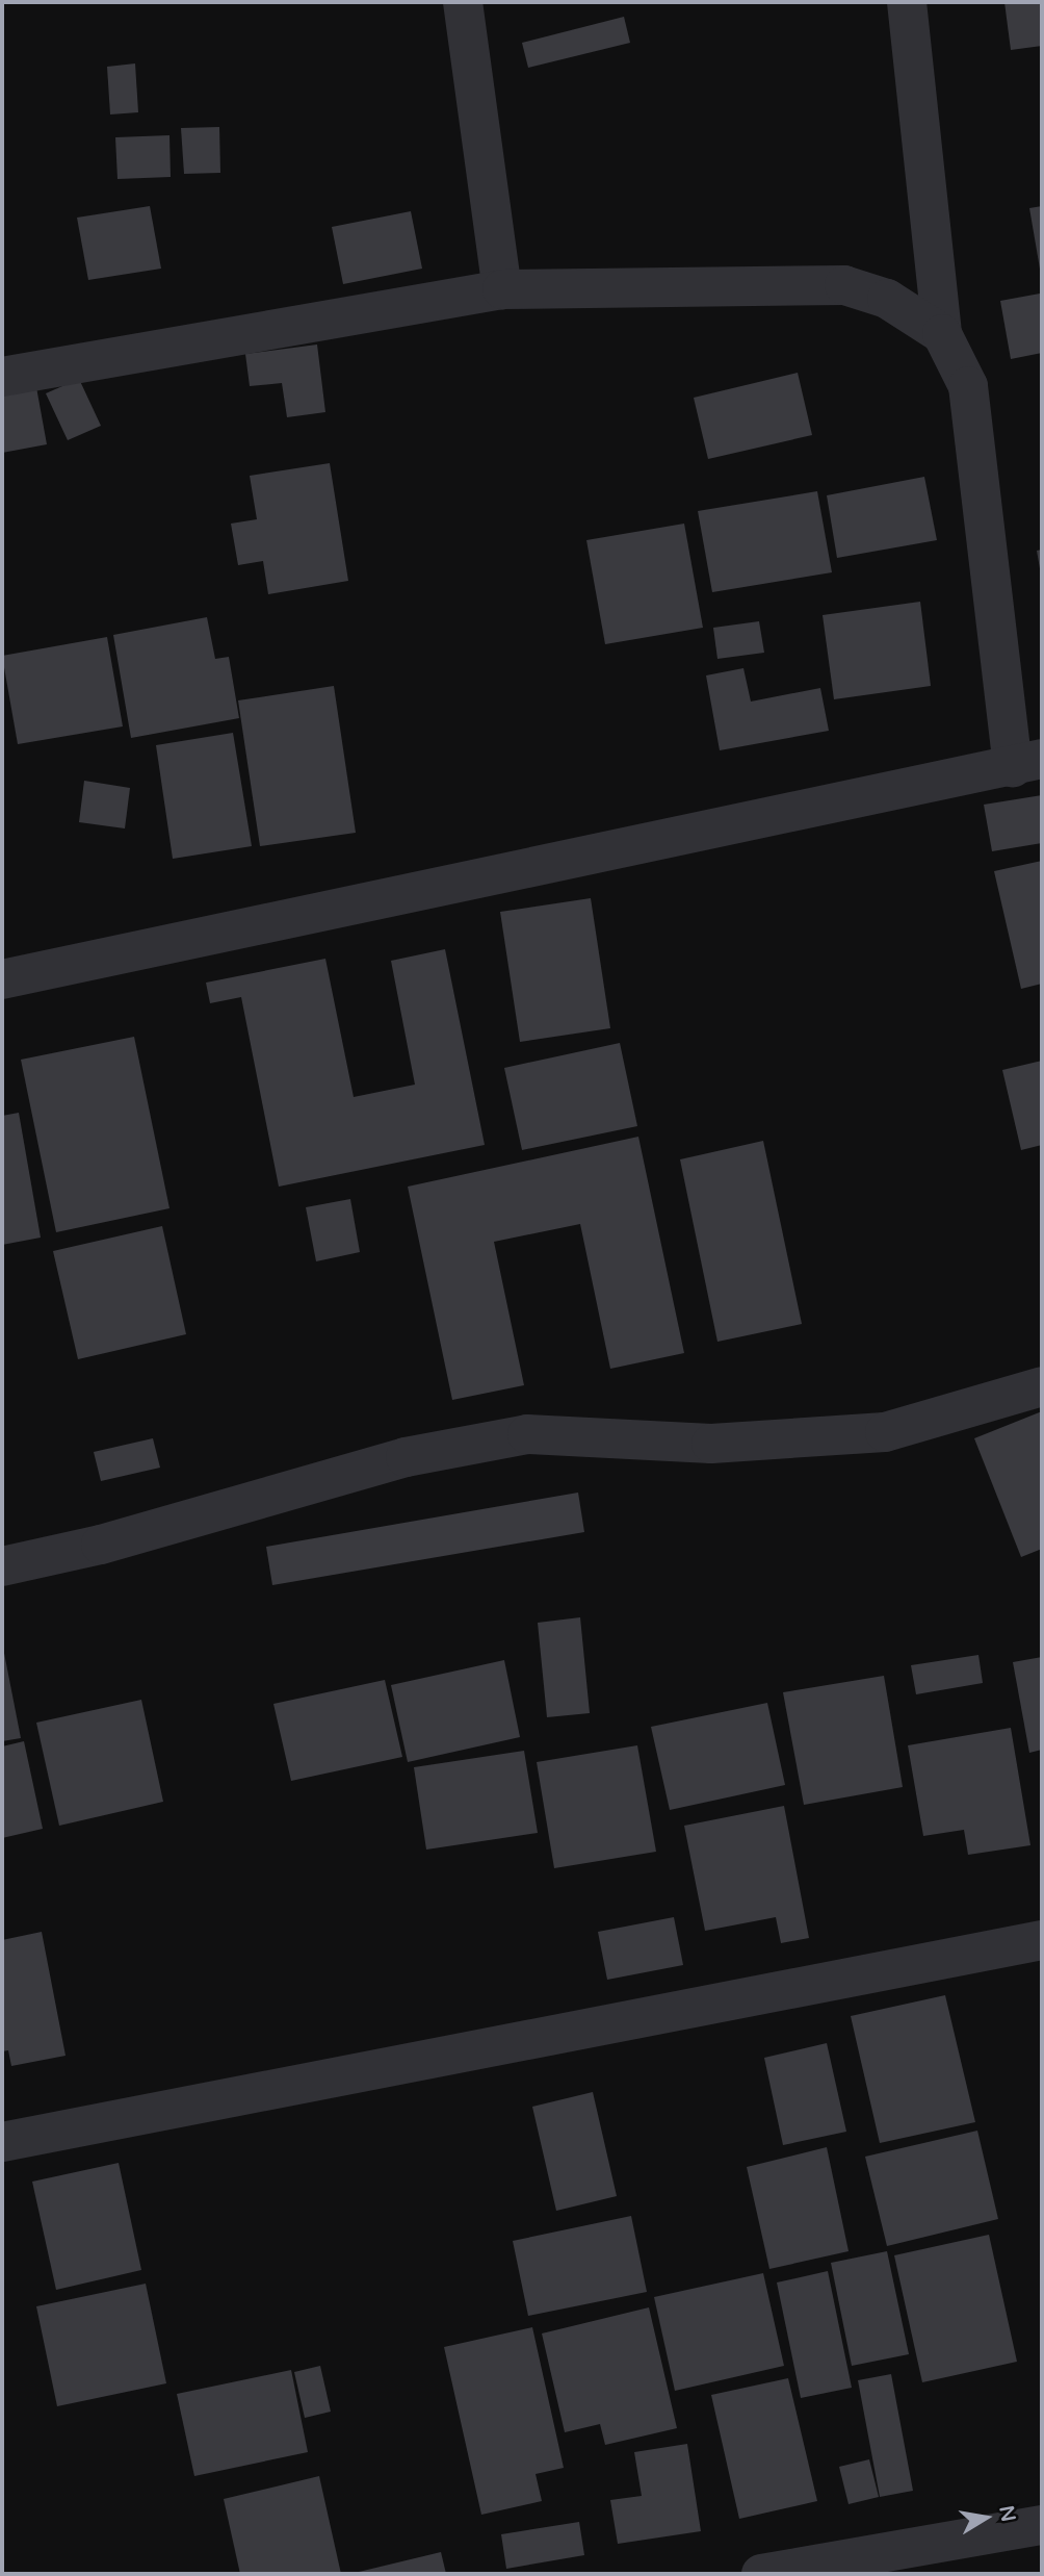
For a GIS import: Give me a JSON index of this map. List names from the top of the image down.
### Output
{
  "north": "right"
}
